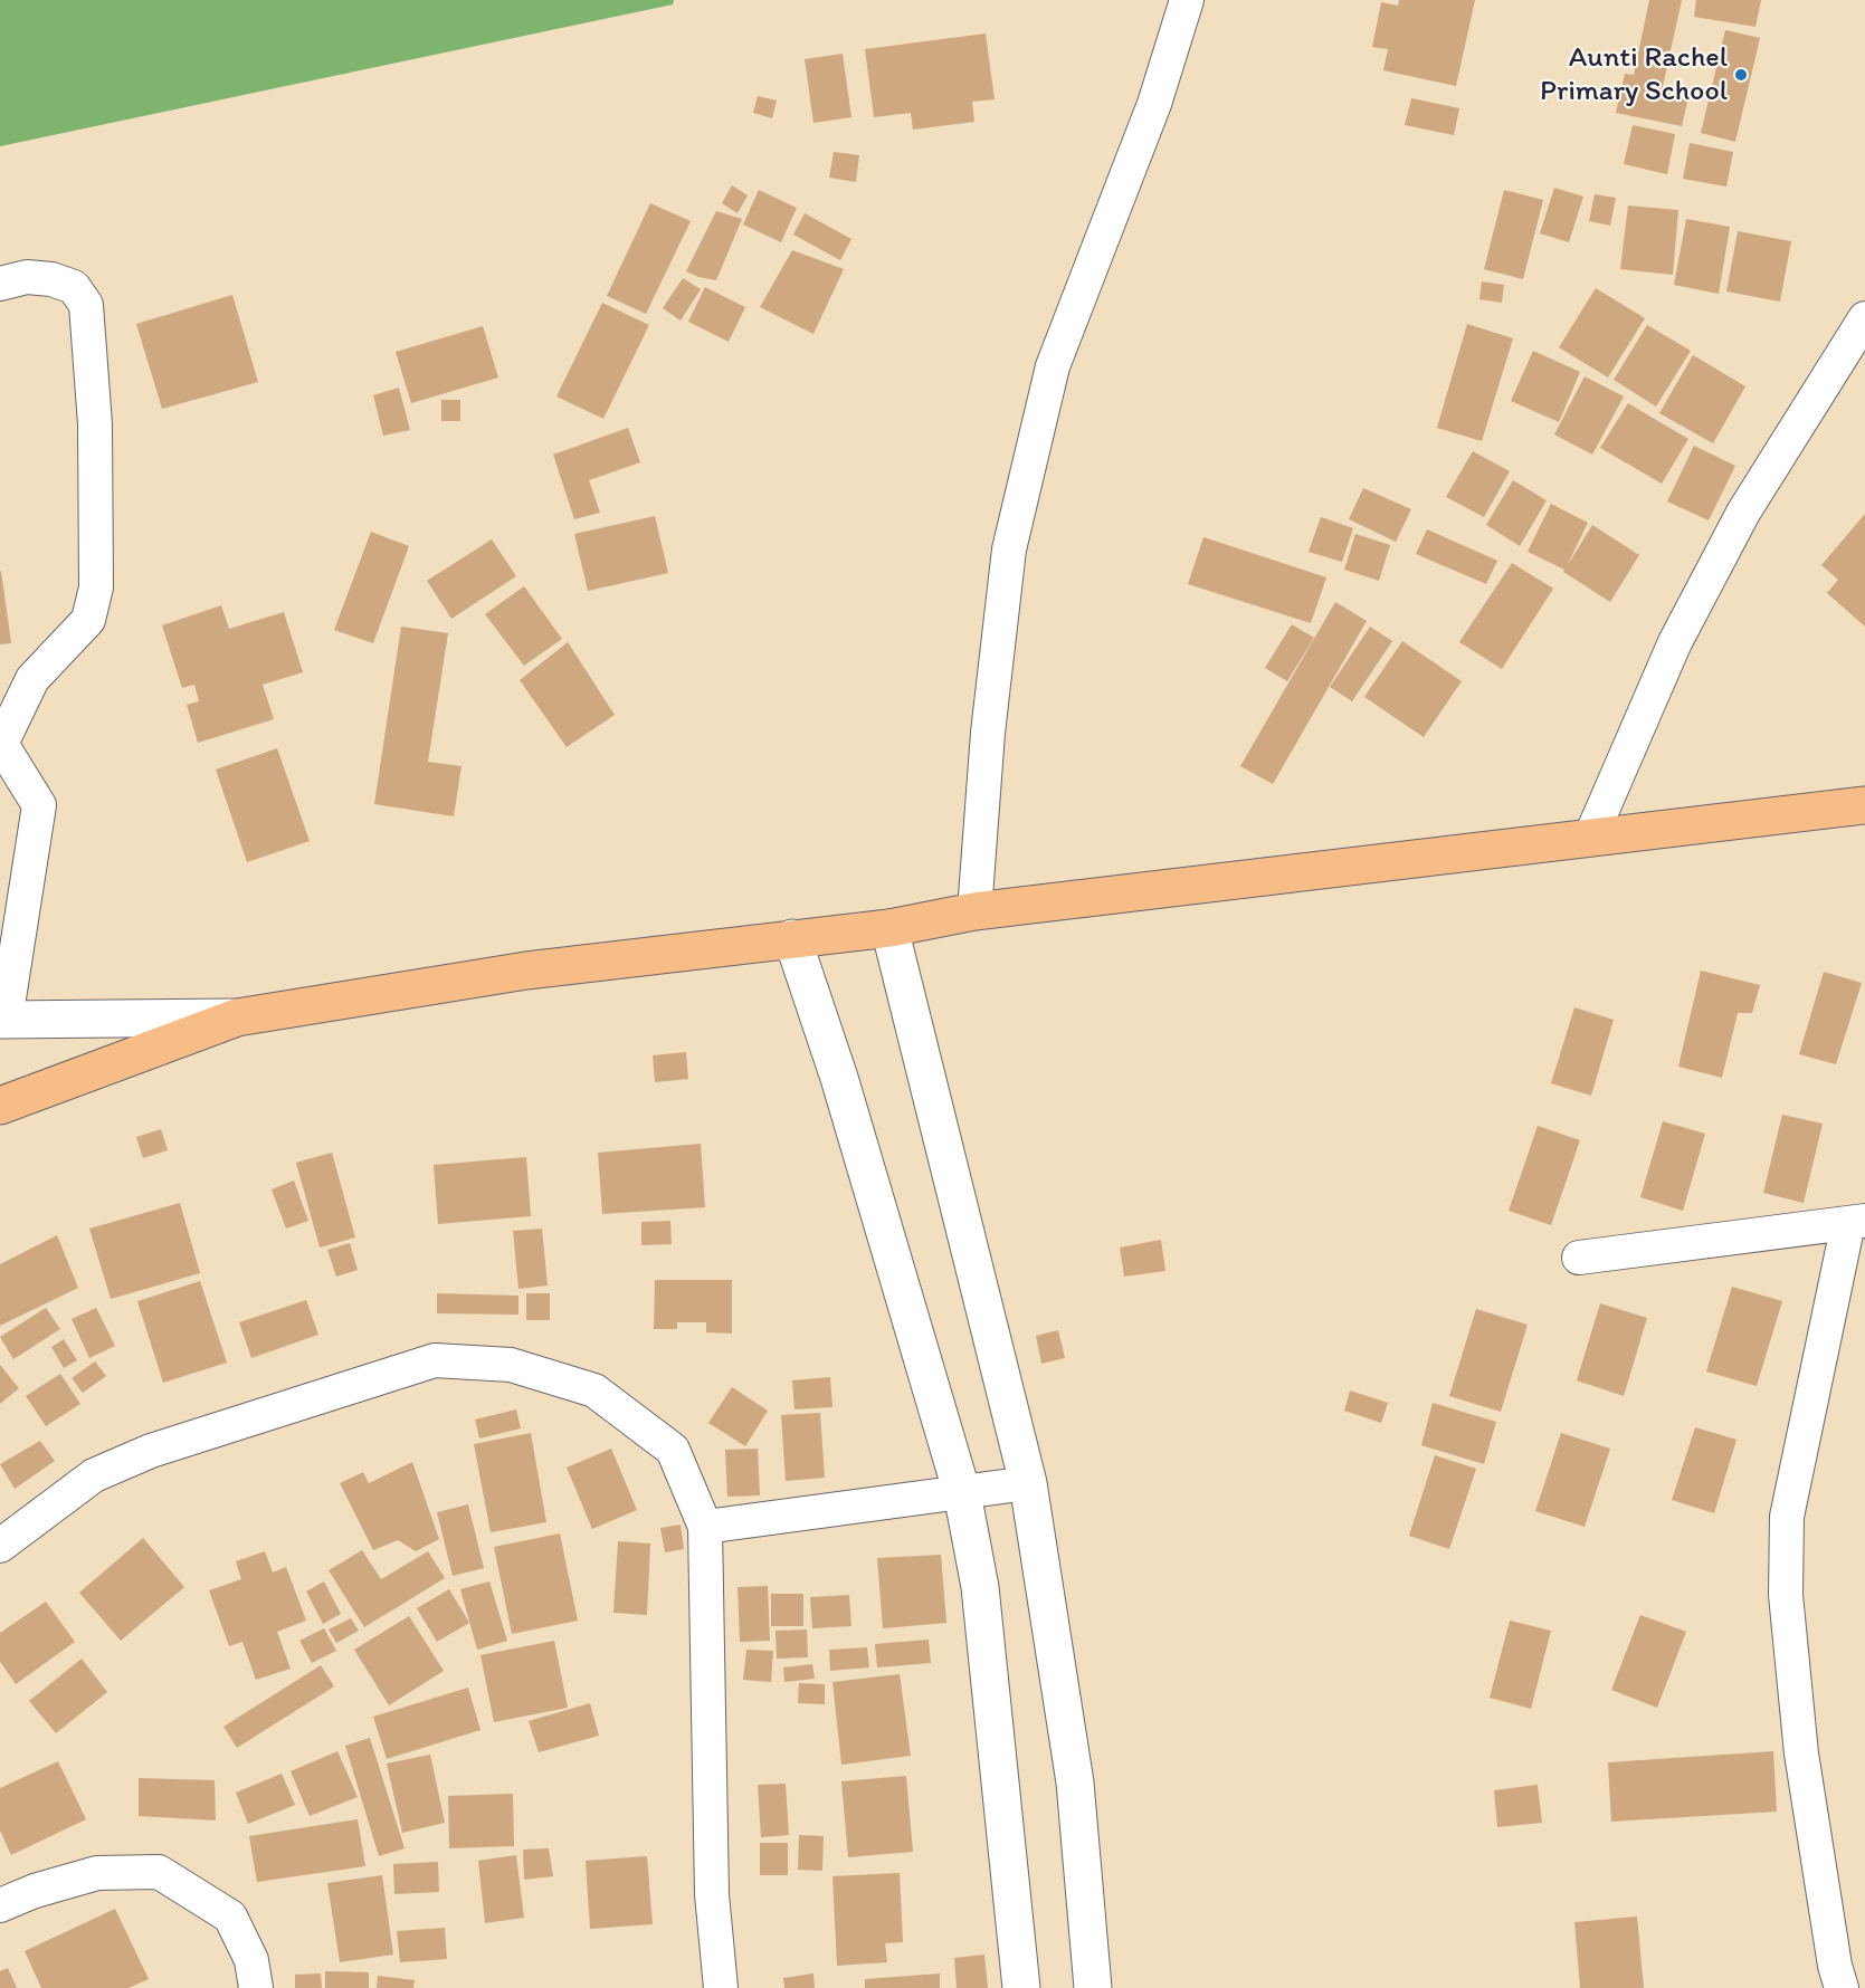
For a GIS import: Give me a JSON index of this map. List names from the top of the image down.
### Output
{
  "places": ["Aunti Rachel Primary School"]
}
